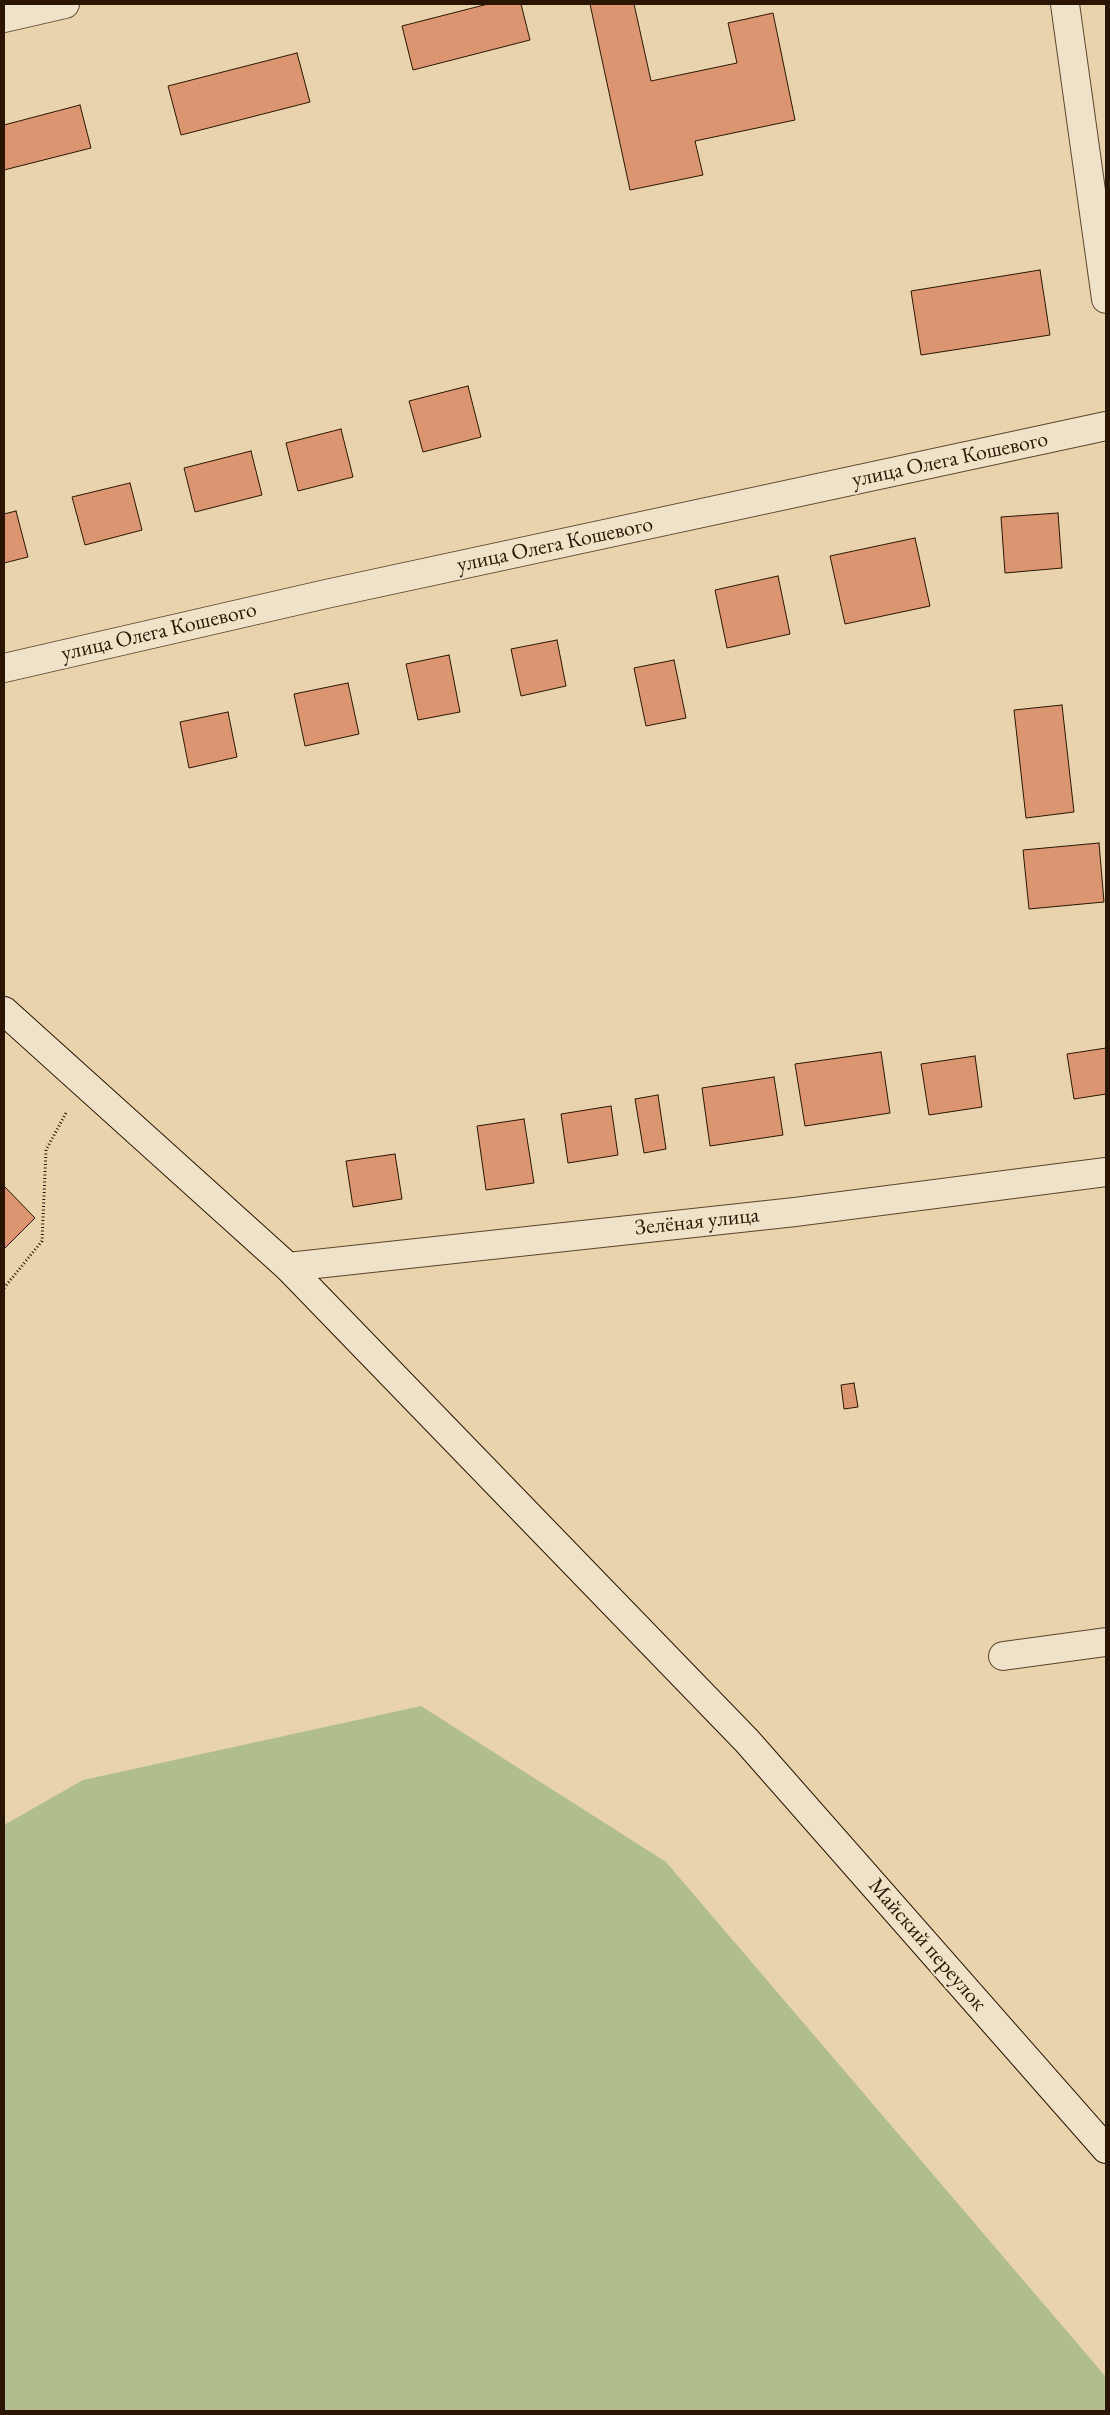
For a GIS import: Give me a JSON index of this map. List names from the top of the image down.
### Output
{
  "streets": {
    "street": ["улица Олега Кошевого", "Зелёная улица", "Майский переулок"]
  },
  "crossings": [
    ["Зелёная улица", "Майский переулок"]
  ]
}
